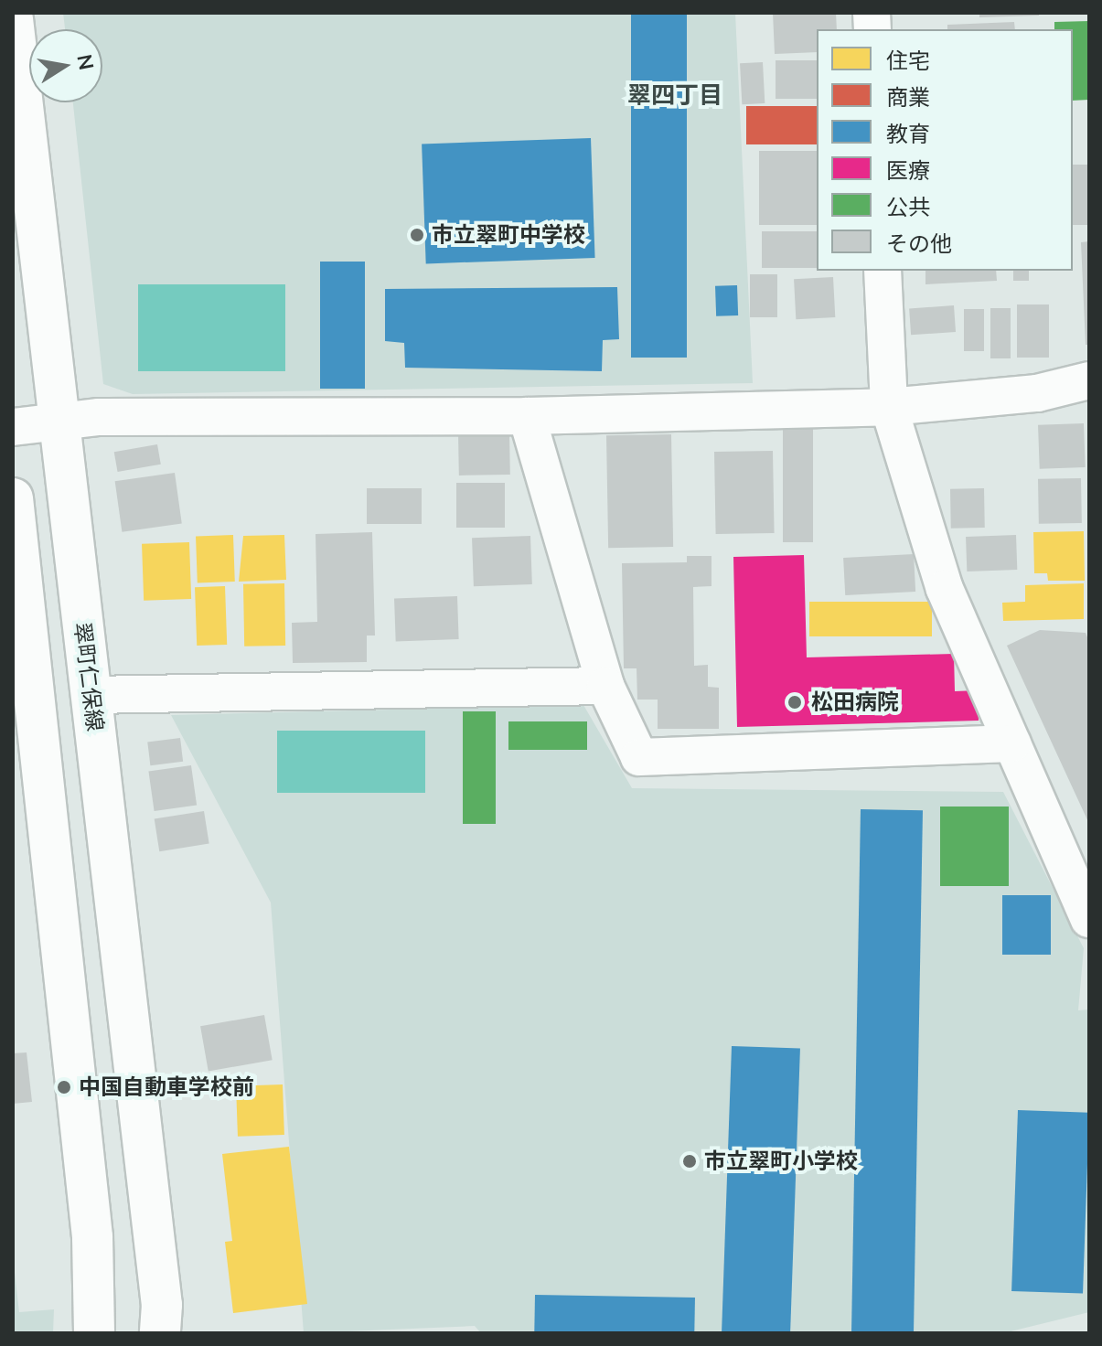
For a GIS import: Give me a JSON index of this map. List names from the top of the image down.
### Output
{
  "streets": {
    "main road": ["翠町仁保線"]
  },
  "districts": ["翠四丁目"],
  "places": [
    "市立翠町中学校",
    "松田病院",
    "中国自動車学校前",
    "市立翠町小学校"
  ],
  "legend": [
    "住宅",
    "商業",
    "教育",
    "医療",
    "公共",
    "その他"
  ],
  "north": "right"
}
